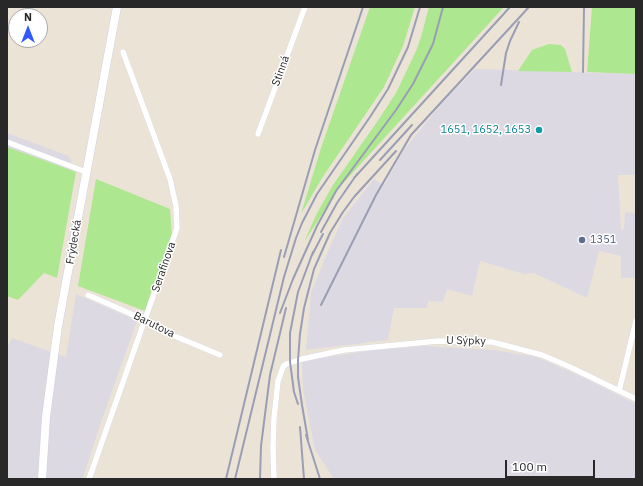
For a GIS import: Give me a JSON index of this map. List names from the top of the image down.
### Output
{
  "streets": {
    "main road": ["Frýdecká"],
    "street": [
      "Stinná",
      "Serafinova",
      "Barutova",
      "U Sýpky"
    ]
  },
  "crossings": [
    ["Serafinova", "Barutova"]
  ],
  "places": ["1651, 1652, 1653", "1351"],
  "scale_bar": "100 m",
  "north": "top"
}
